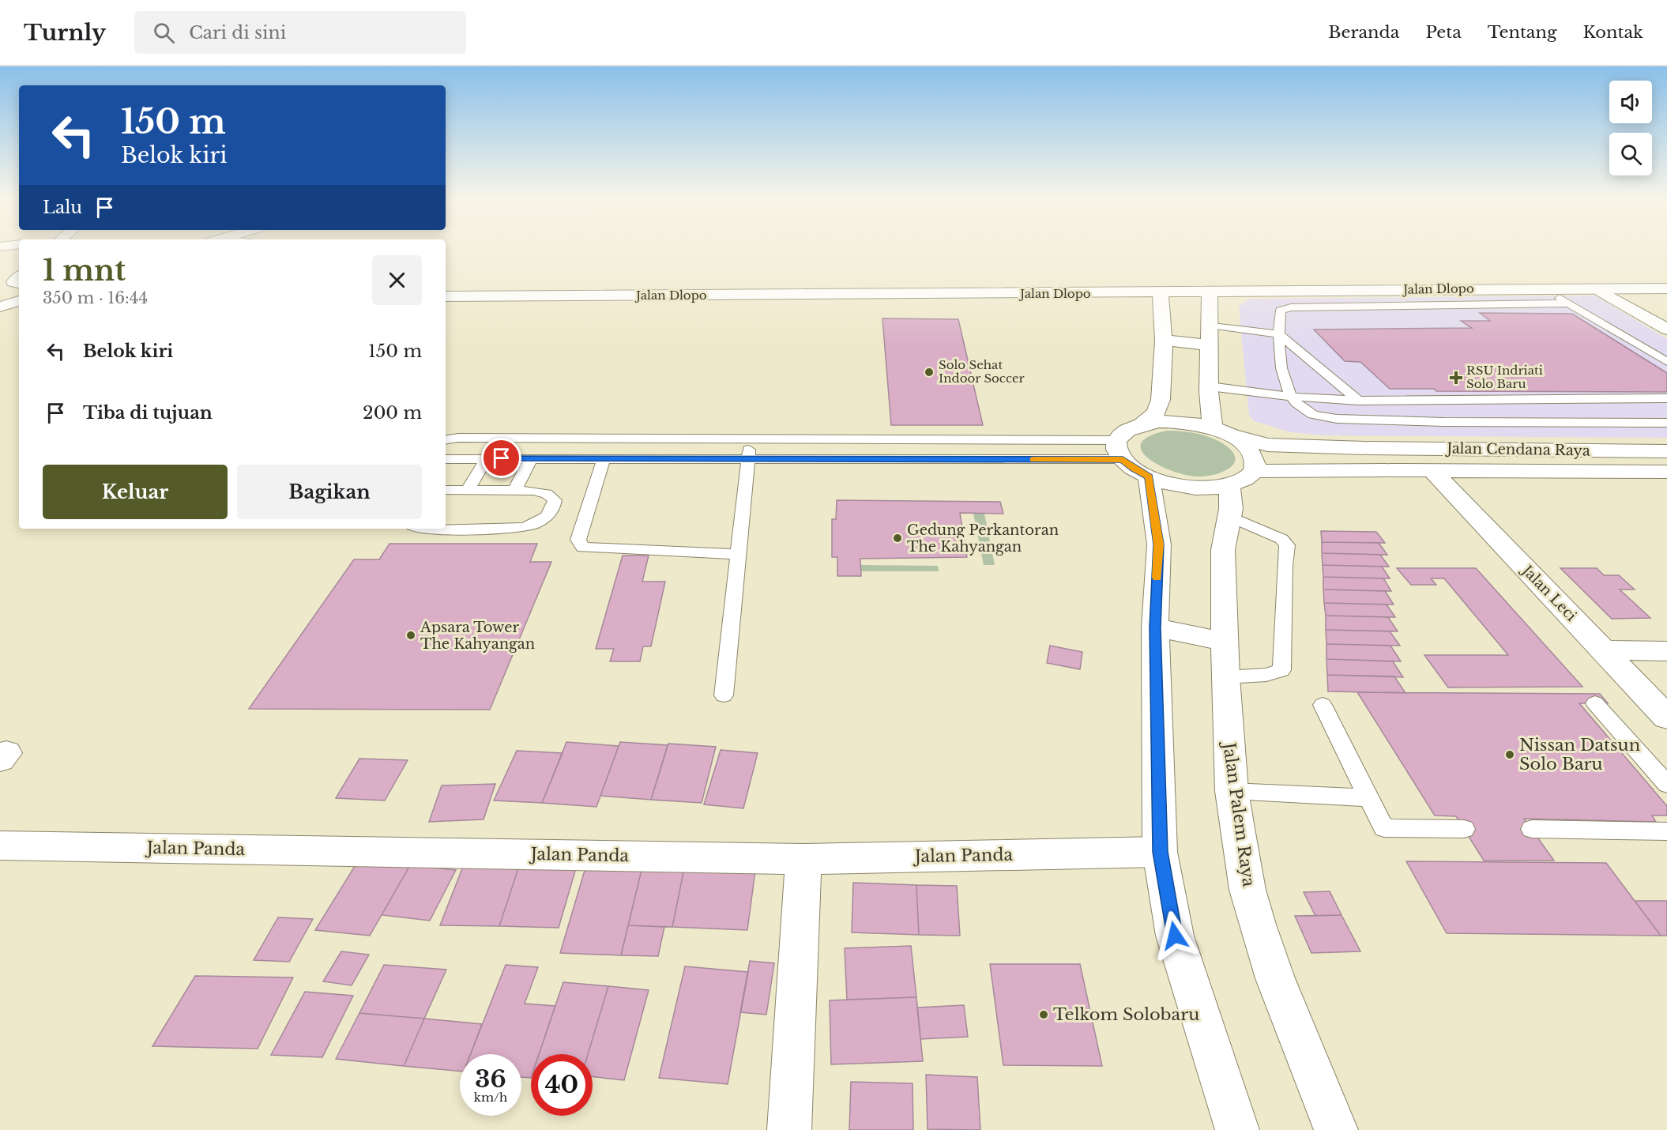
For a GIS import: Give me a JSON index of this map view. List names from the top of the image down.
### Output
{
  "streets": {
    "street": [
      "Jalan Dlopo",
      "Jalan Cendana Raya",
      "Jalan Leci",
      "Jalan Palem Raya",
      "Jalan Panda"
    ]
  },
  "crossings": [
    ["Jalan Cendana Raya", "Jalan Leci"],
    ["Jalan Cendana Raya", "Jalan Palem Raya"]
  ],
  "places": {
    "other": [
      "Solo Sehat Indoor Soccer",
      "Gedung Perkantoran The Kahyangan",
      "Apsara Tower The Kahyangan",
      "Nissan Datsun Solo Baru",
      "Telkom Solobaru"
    ],
    "health": ["RSU Indriati Solo Baru"]
  },
  "page": {
    "header": "Turnly",
    "search": "Cari di sini",
    "nav": [
      "Beranda",
      "Peta",
      "Tentang",
      "Kontak"
    ],
    "turn": ["150 m", "Belok kiri"],
    "then": "Lalu",
    "heading": ["1 mnt", "350 m · 16:44"],
    "list": [
      {
        "name": "Belok kiri",
        "value": "150 m"
      },
      {
        "name": "Tiba di tujuan",
        "value": "200 m"
      }
    ],
    "buttons": ["Keluar", "Bagikan"],
    "speed": "36 km/h",
    "limit": "40"
  }
}
